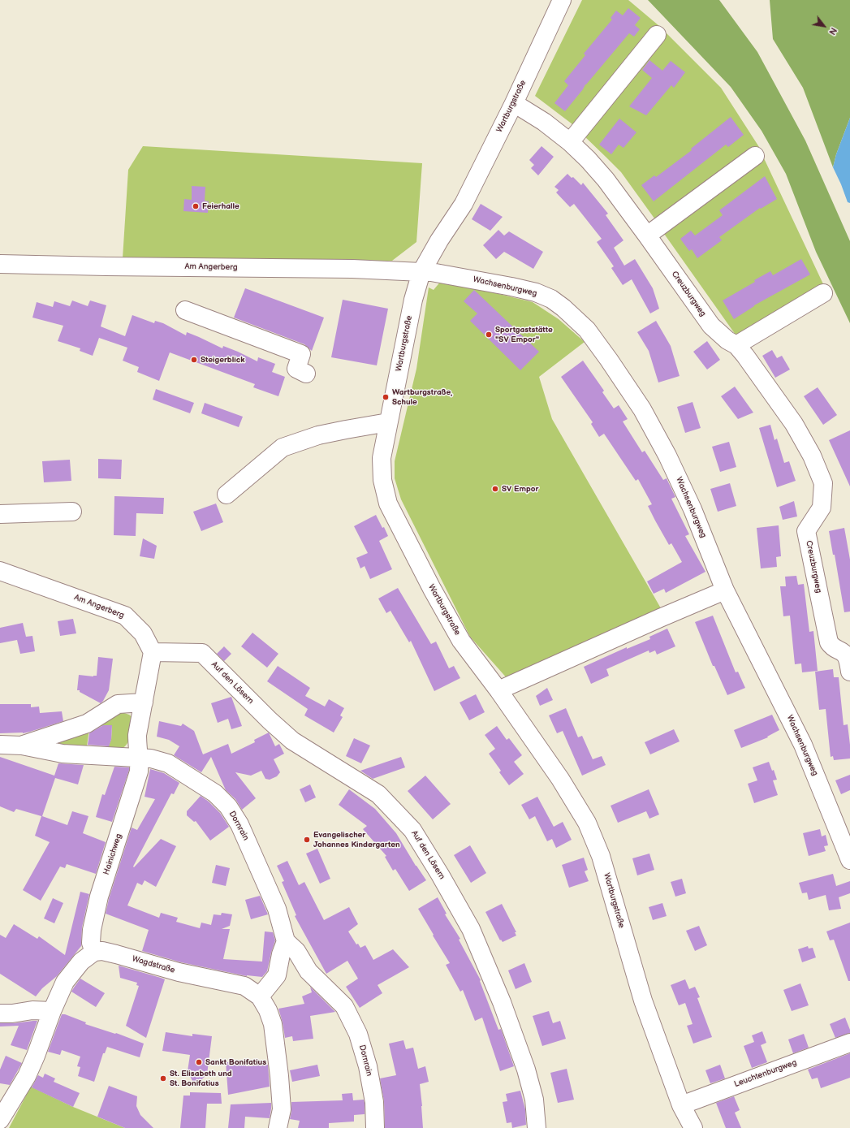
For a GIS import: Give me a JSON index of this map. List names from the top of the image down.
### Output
{
  "streets": {
    "street": [
      "Wartburgstraße",
      "Am Angerberg",
      "Wachsenburgweg",
      "Creuzburgweg",
      "Auf den Lösern",
      "Dornrain",
      "Hainichweg",
      "Wagdstraße",
      "Leuchtenburgweg"
    ]
  },
  "crossings": [
    ["Wartburgstraße", "Am Angerberg"],
    ["Wartburgstraße", "Wachsenburgweg"],
    ["Wartburgstraße", "Creuzburgweg"],
    ["Wartburgstraße", "Leuchtenburgweg"],
    ["Am Angerberg", "Wachsenburgweg"],
    ["Am Angerberg", "Auf den Lösern"],
    ["Dornrain", "Hainichweg"],
    ["Hainichweg", "Wagdstraße"]
  ],
  "places": [
    "Feierhalle",
    "Sportgaststätte \"SV Empor\"",
    "Steigerblick",
    "Wartburgstraße, Schule",
    "SV Empor",
    "Evangelischer Johannes Kindergarten",
    "Sankt Bonifatius",
    "St. Elisabeth und St. Bonifatius"
  ],
  "north": "bottom right"
}
